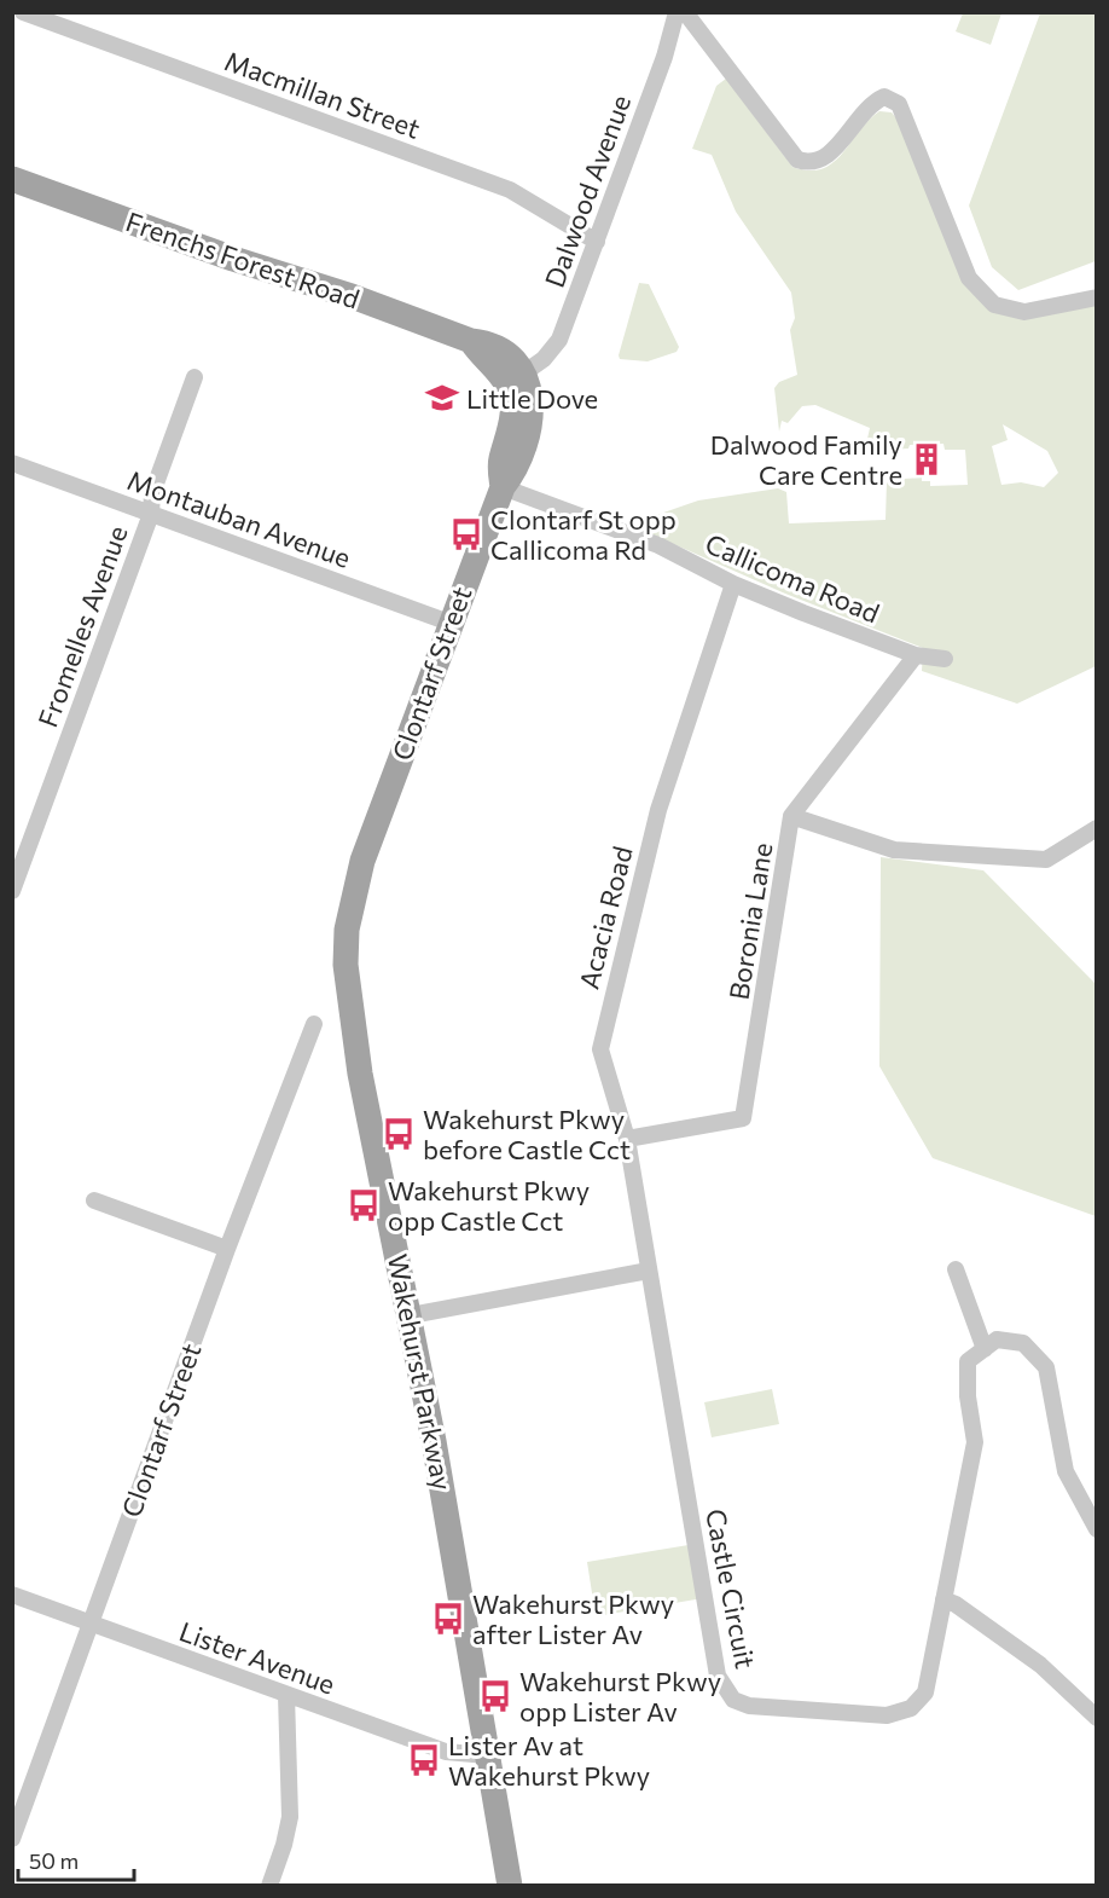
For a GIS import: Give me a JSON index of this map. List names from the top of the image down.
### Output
{
  "streets": {
    "main road": ["Frenchs Forest Road", "Clontarf Street", "Wakehurst Parkway"],
    "street": [
      "Macmillan Street",
      "Dalwood Avenue",
      "Montauban Avenue",
      "Callicoma Road",
      "Fromelles Avenue",
      "Acacia Road",
      "Boronia Lane",
      "Castle Circuit",
      "Lister Avenue"
    ]
  },
  "crossings": [
    ["Macmillan Street", "Dalwood Avenue"],
    ["Dalwood Avenue", "Frenchs Forest Road"],
    ["Dalwood Avenue", "Clontarf Street"],
    ["Frenchs Forest Road", "Clontarf Street"],
    ["Montauban Avenue", "Fromelles Avenue"],
    ["Montauban Avenue", "Clontarf Street"],
    ["Callicoma Road", "Clontarf Street"],
    ["Callicoma Road", "Acacia Road"],
    ["Callicoma Road", "Boronia Lane"],
    ["Clontarf Street", "Wakehurst Parkway"],
    ["Clontarf Street", "Lister Avenue"],
    ["Acacia Road", "Boronia Lane"],
    ["Acacia Road", "Castle Circuit"],
    ["Wakehurst Parkway", "Lister Avenue"]
  ],
  "places": {
    "school or university": ["Little Dove"],
    "building": ["Dalwood Family Care Centre"],
    "bus stop": [
      "Clontarf St opp Callicoma Rd",
      "Wakehurst Pkwy before Castle Cct",
      "Wakehurst Pkwy opp Castle Cct",
      "Wakehurst Pkwy after Lister Av",
      "Wakehurst Pkwy opp Lister Av",
      "Lister Av at Wakehurst Pkwy"
    ]
  },
  "scale_bar": "50 m"
}
